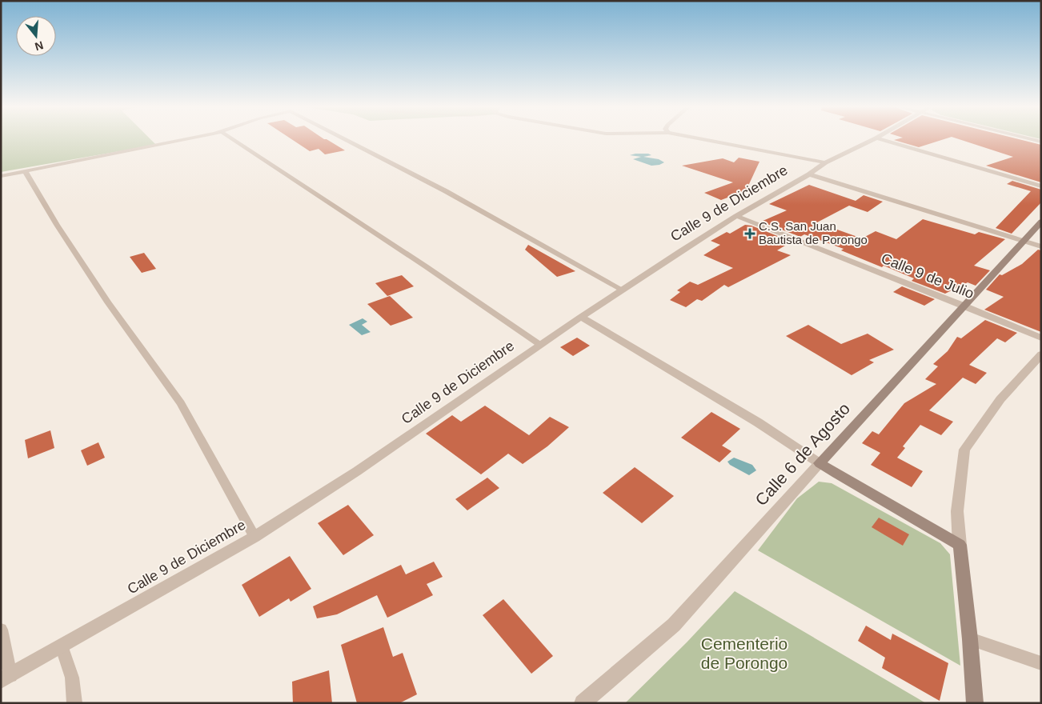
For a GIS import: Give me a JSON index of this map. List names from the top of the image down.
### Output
{
  "streets": {
    "main road": ["Calle 6 de Agosto"],
    "street": ["Calle 9 de Diciembre", "Calle 9 de Julio"]
  },
  "crossings": [
    ["Calle 9 de Diciembre", "Calle 9 de Julio"],
    ["Calle 9 de Julio", "Calle 6 de Agosto"]
  ],
  "parks": ["Cementerio de Porongo"],
  "places": {
    "health": ["C.S. San Juan Bautista de Porongo"]
  },
  "north": "bottom"
}
